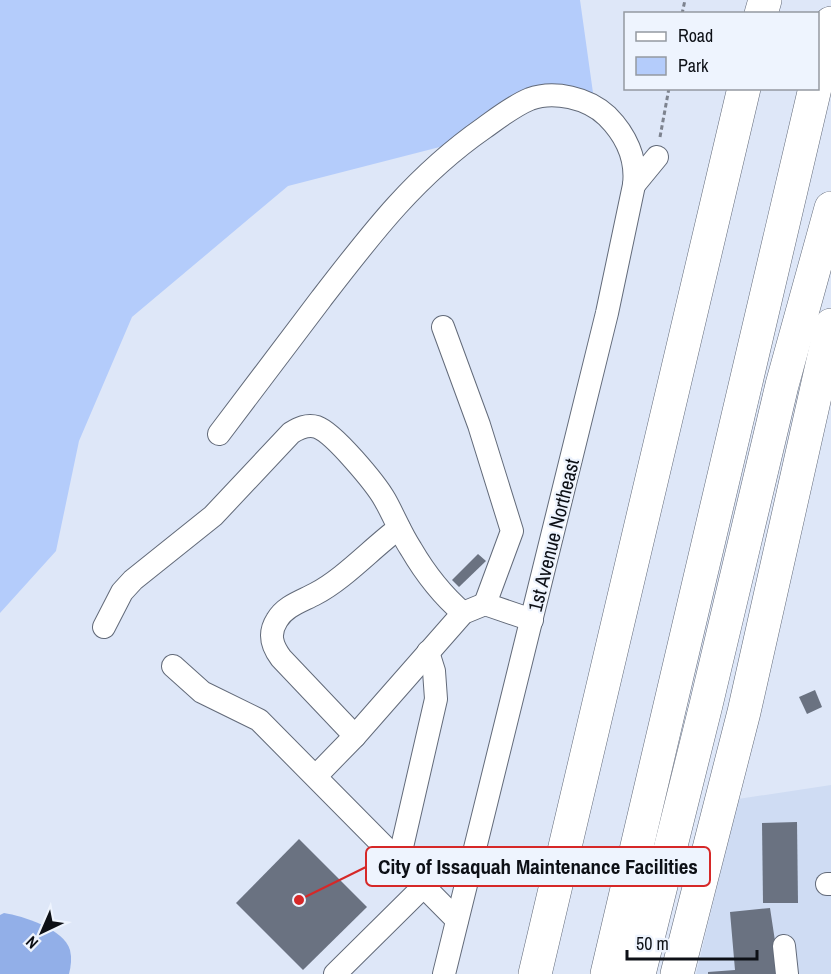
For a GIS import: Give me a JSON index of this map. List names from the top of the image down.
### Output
{
  "streets": {
    "street": ["1st Avenue Northeast"]
  },
  "places": ["City of Issaquah Maintenance Facilities"],
  "legend": ["Road", "Park"],
  "scale_bar": "50 m",
  "north": "bottom left"
}
